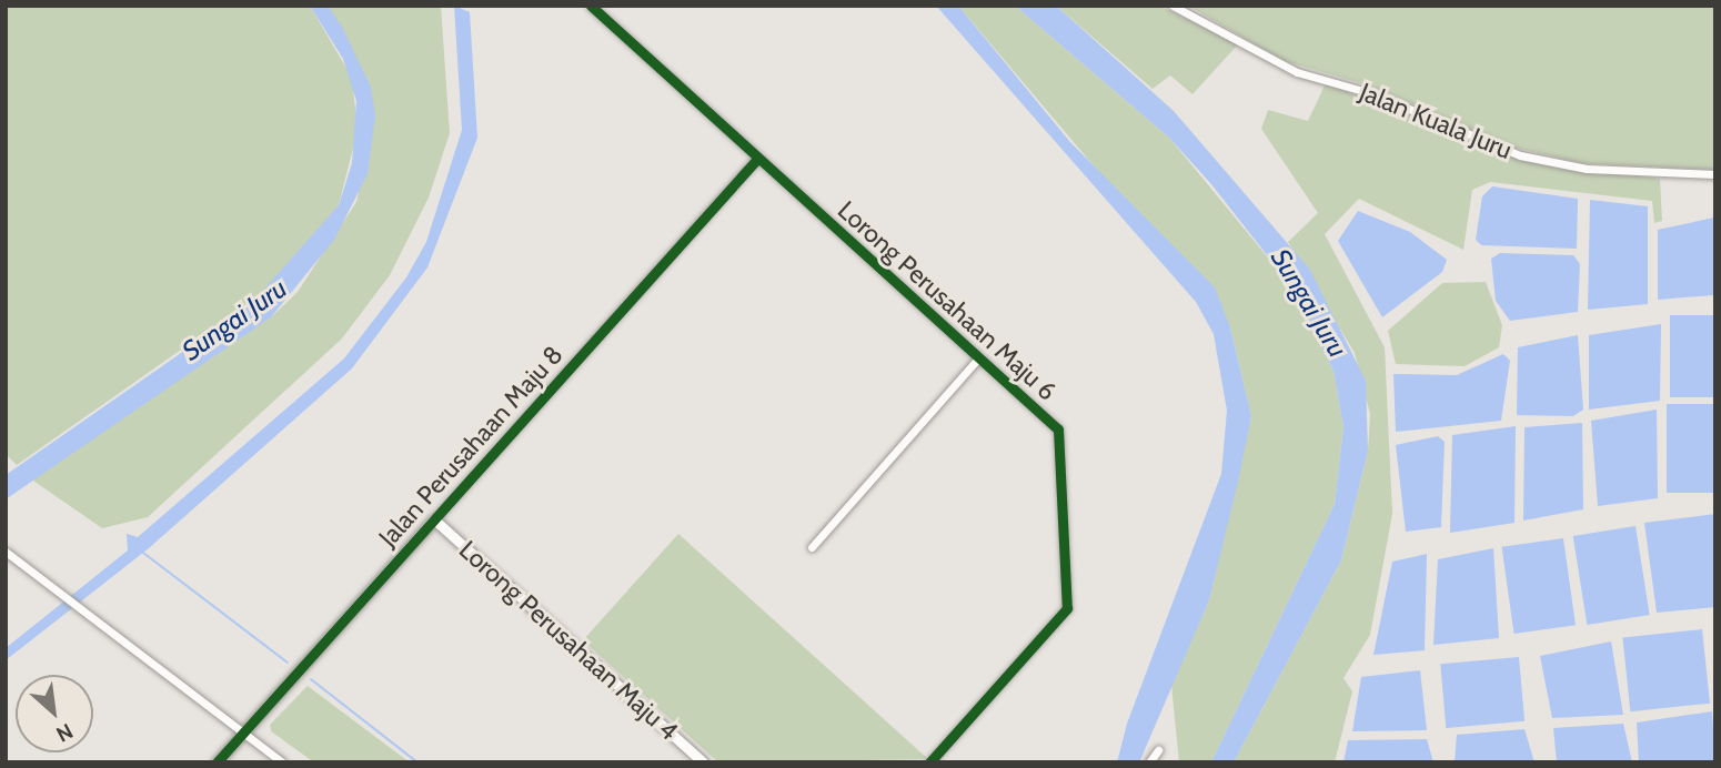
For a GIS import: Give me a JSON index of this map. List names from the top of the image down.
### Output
{
  "streets": {
    "street": [
      "Jalan Kuala Juru",
      "Lorong Perusahaan Maju 6",
      "Jalan Perusahaan Maju 8",
      "Lorong Perusahaan Maju 4"
    ]
  },
  "crossings": [
    ["Lorong Perusahaan Maju 6", "Jalan Perusahaan Maju 8"],
    ["Jalan Perusahaan Maju 8", "Lorong Perusahaan Maju 4"]
  ],
  "water": ["Sungai Juru"],
  "north": "bottom right"
}
